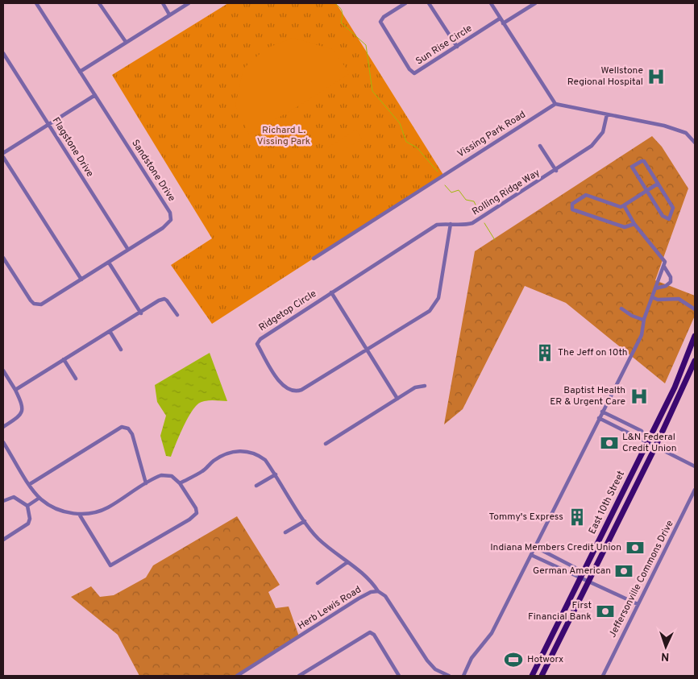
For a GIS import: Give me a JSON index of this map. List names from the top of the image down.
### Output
{
  "streets": {
    "main road": ["East 10th Street"],
    "street": [
      "Sun Rise Circle",
      "Vissing Park Road",
      "Flagstone Drive",
      "Sandstone Drive",
      "Rolling Ridge Way",
      "Ridgetop Circle",
      "Jeffersonville Commons Drive",
      "Herb Lewis Road"
    ]
  },
  "crossings": [
    ["Flagstone Drive", "Sandstone Drive"],
    ["Rolling Ridge Way", "Ridgetop Circle"]
  ],
  "parks": ["Richard L. Vissing Park"],
  "places": {
    "hospital": ["Wellstone Regional Hospital", "Baptist Health ER & Urgent Care"],
    "building": ["The Jeff on 10th", "Tommy's Express"],
    "bank": [
      "L&N Federal Credit Union",
      "Indiana Members Credit Union",
      "German American",
      "First Financial Bank"
    ],
    "sports": ["Hotworx"]
  },
  "north": "bottom"
}
